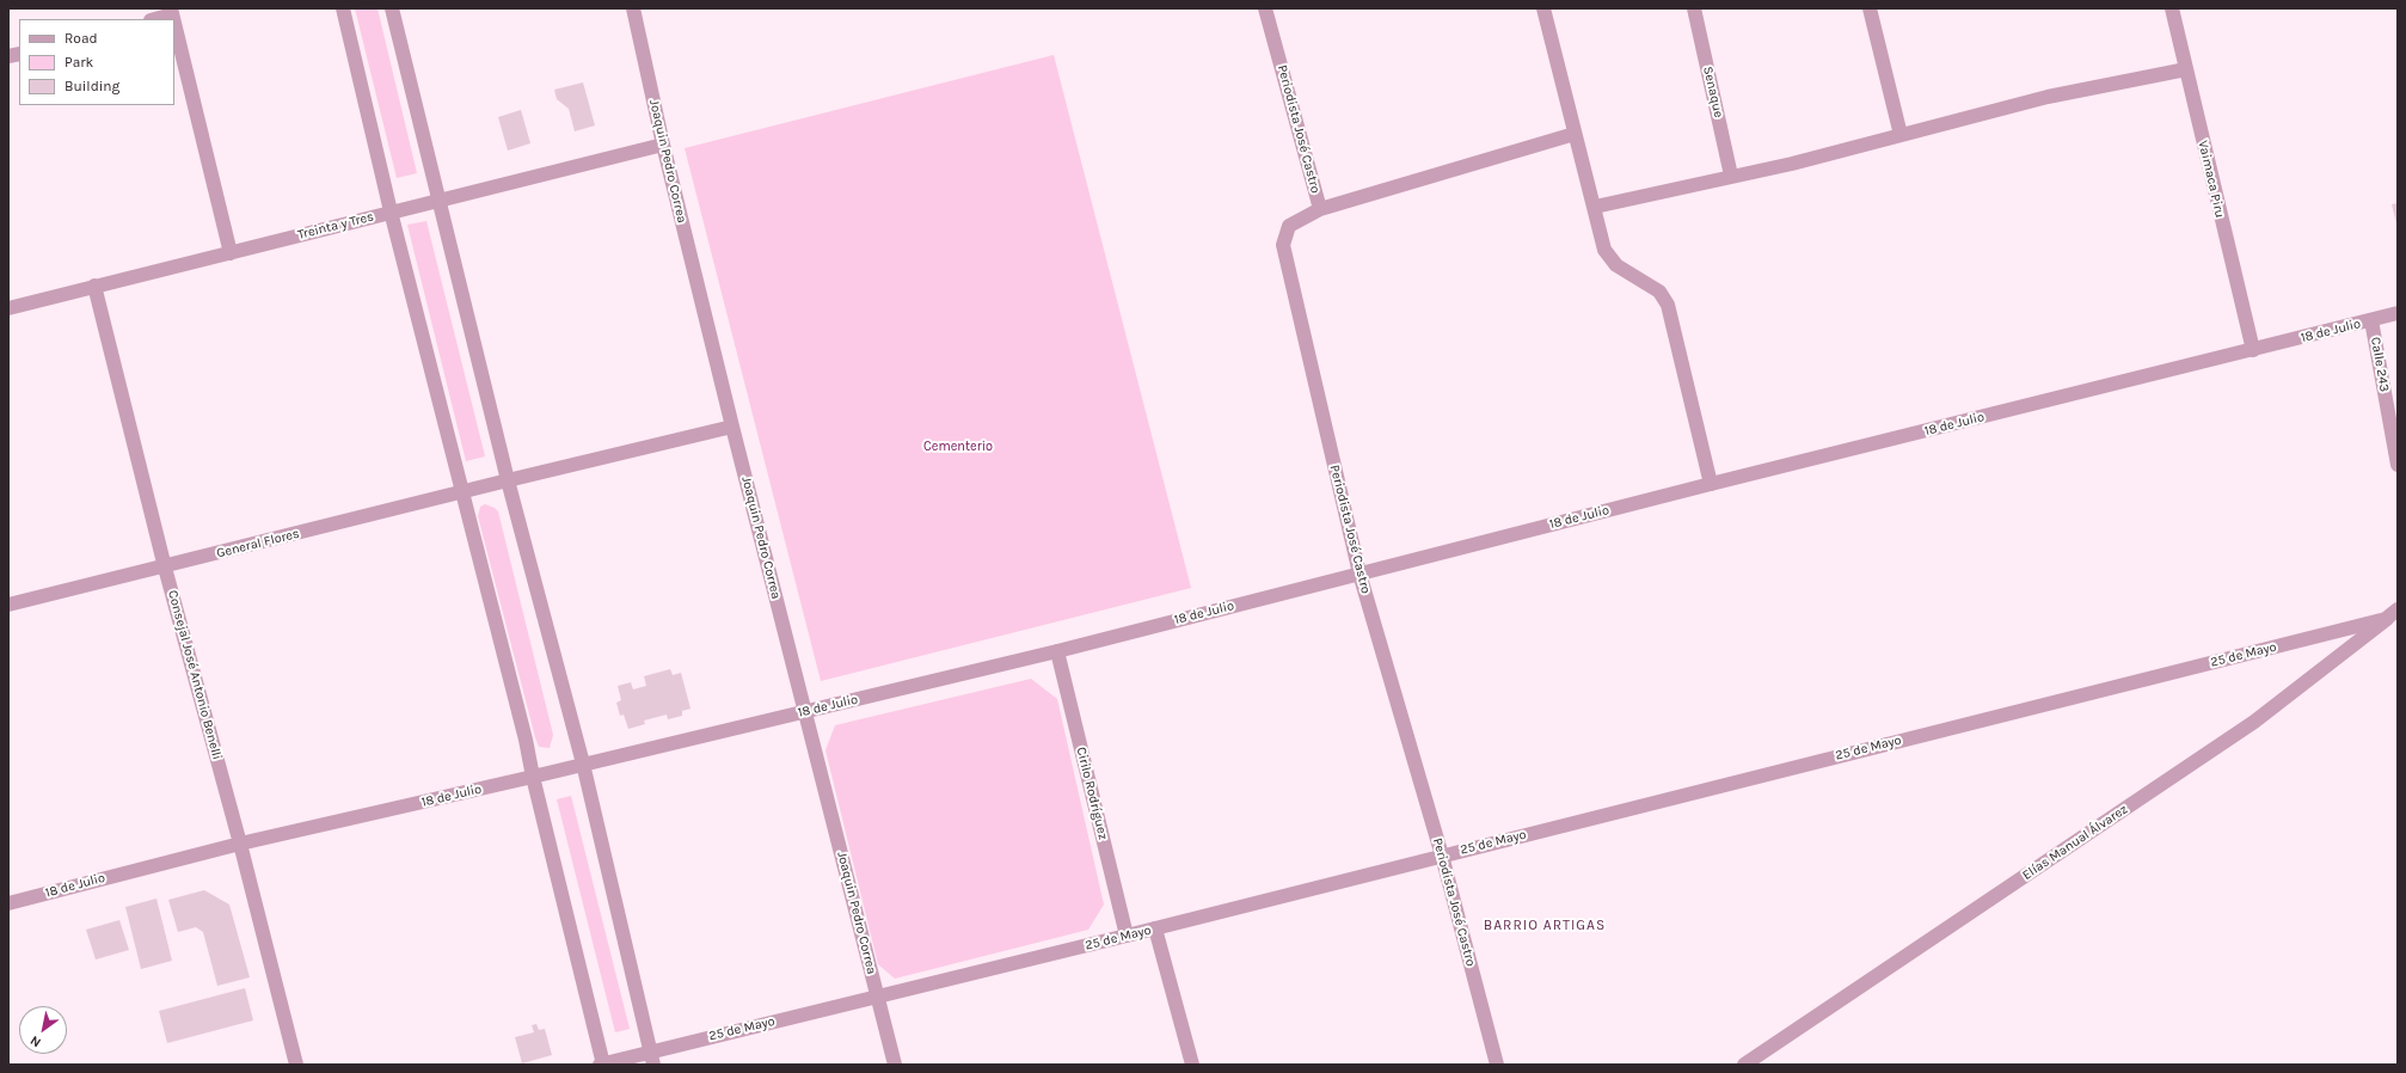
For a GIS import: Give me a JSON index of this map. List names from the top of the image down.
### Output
{
  "streets": {
    "street": [
      "Senaque",
      "Periodista José Castro",
      "Joaquin Pedro Correa",
      "Vaimaca Piru",
      "Treinta y Tres",
      "18 de Julio",
      "Calle 243",
      "General Flores",
      "25 de Mayo",
      "Consejal José Antonio Benelli",
      "Cirilo Rodríguez",
      "Elías Manual Álvarez"
    ]
  },
  "crossings": [
    ["Periodista José Castro", "18 de Julio"],
    ["Periodista José Castro", "25 de Mayo"],
    ["Joaquin Pedro Correa", "Treinta y Tres"],
    ["Joaquin Pedro Correa", "18 de Julio"],
    ["Joaquin Pedro Correa", "General Flores"],
    ["Joaquin Pedro Correa", "25 de Mayo"],
    ["Vaimaca Piru", "18 de Julio"],
    ["Treinta y Tres", "Consejal José Antonio Benelli"],
    ["18 de Julio", "Calle 243"],
    ["18 de Julio", "Consejal José Antonio Benelli"],
    ["18 de Julio", "Cirilo Rodríguez"],
    ["General Flores", "Consejal José Antonio Benelli"],
    ["25 de Mayo", "Cirilo Rodríguez"],
    ["25 de Mayo", "Elías Manual Álvarez"]
  ],
  "districts": ["BARRIO ARTIGAS"],
  "parks": ["Cementerio"],
  "legend": ["Road", "Park", "Building"],
  "north": "bottom left"
}
